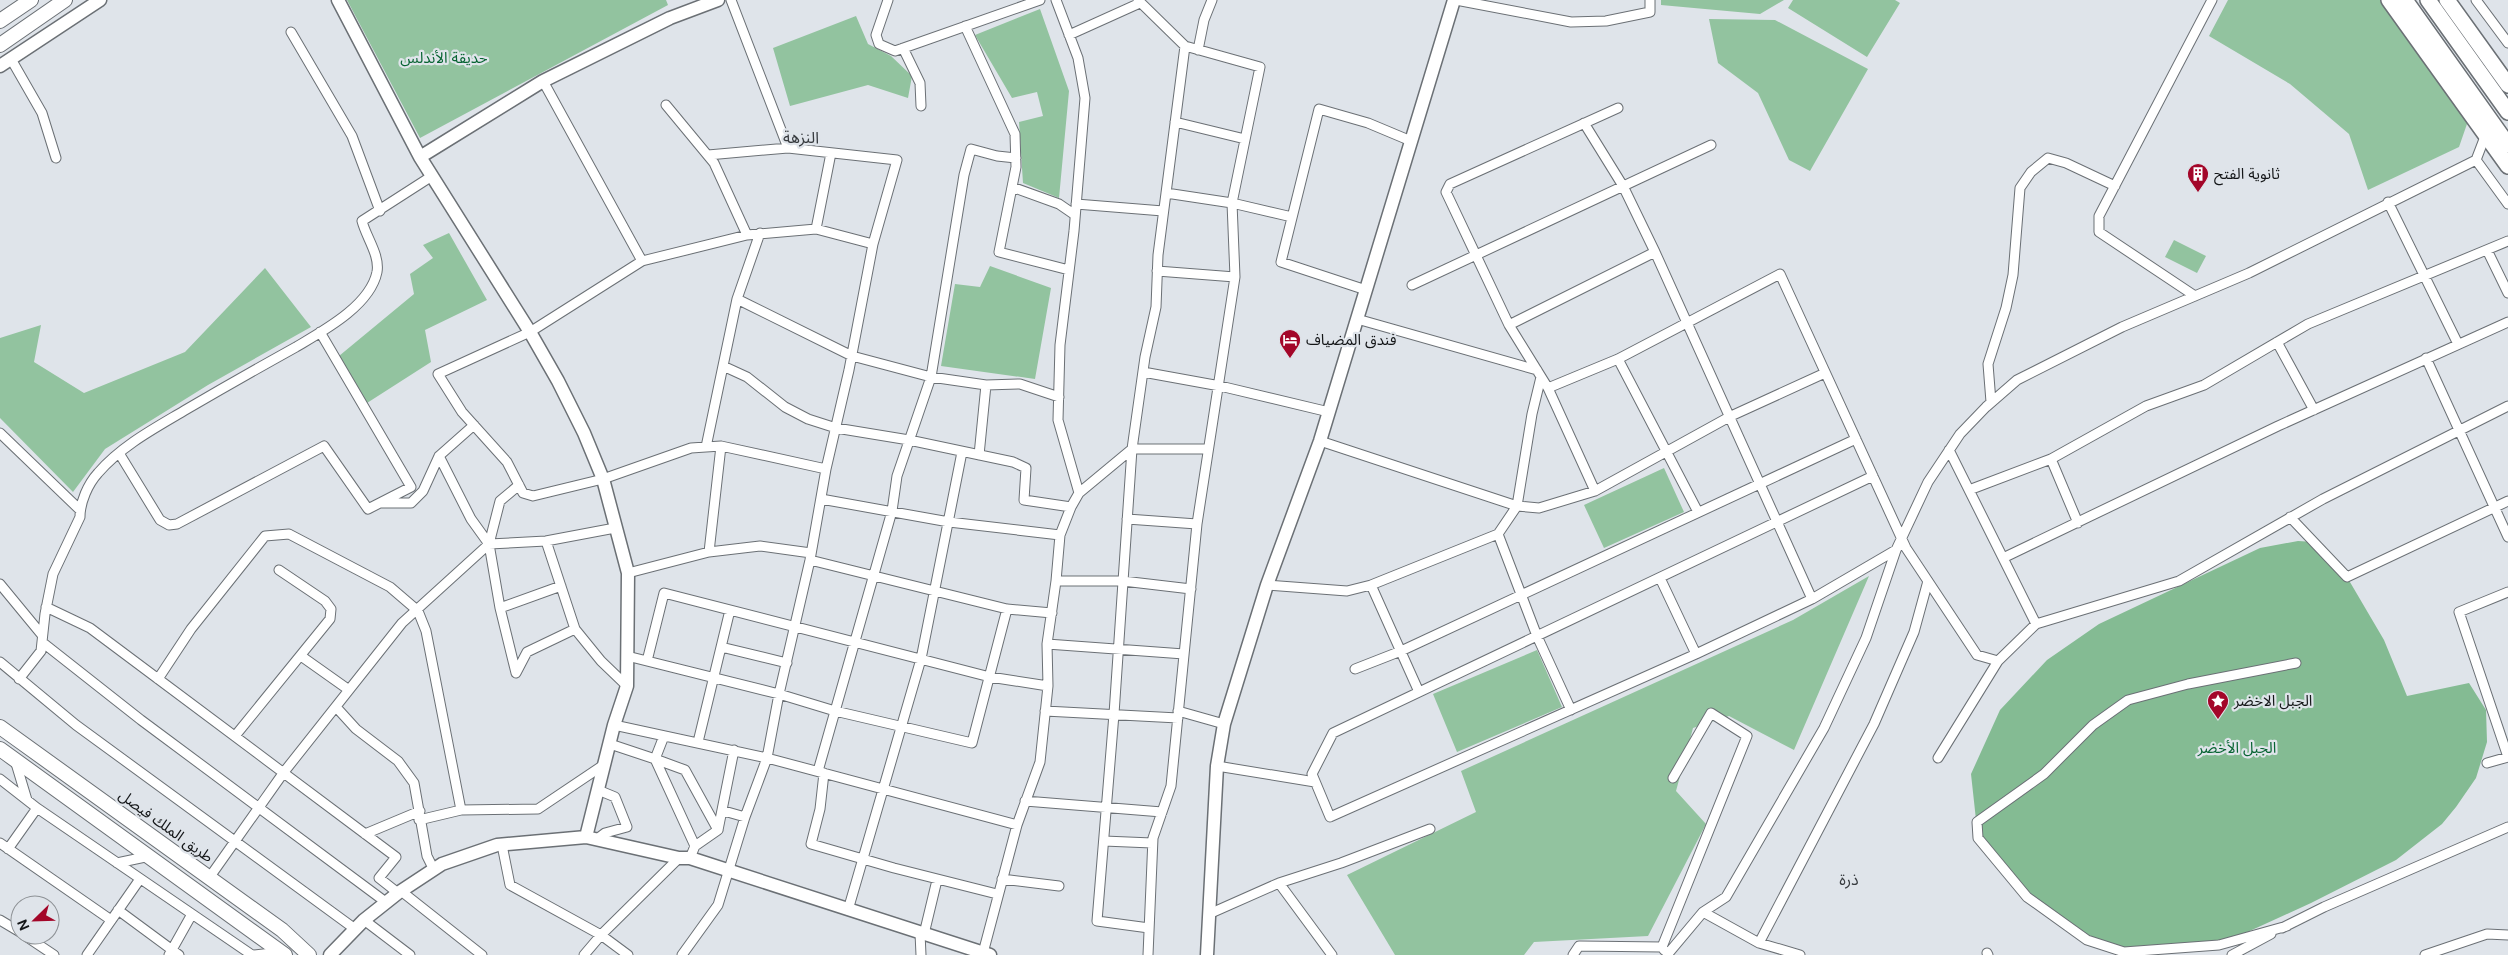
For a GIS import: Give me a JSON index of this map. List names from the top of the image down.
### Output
{
  "streets": {
    "main road": ["طريق الملك فيصل"]
  },
  "districts": ["النزهة", "ذرة"],
  "parks": ["حديقة الأندلس", "الجبل الأخضر"],
  "places": {
    "building": ["ثانوية الفتح"],
    "hotel": ["فندق المضياف"],
    "place": ["الجبل الاخضر"]
  },
  "north": "bottom left"
}
